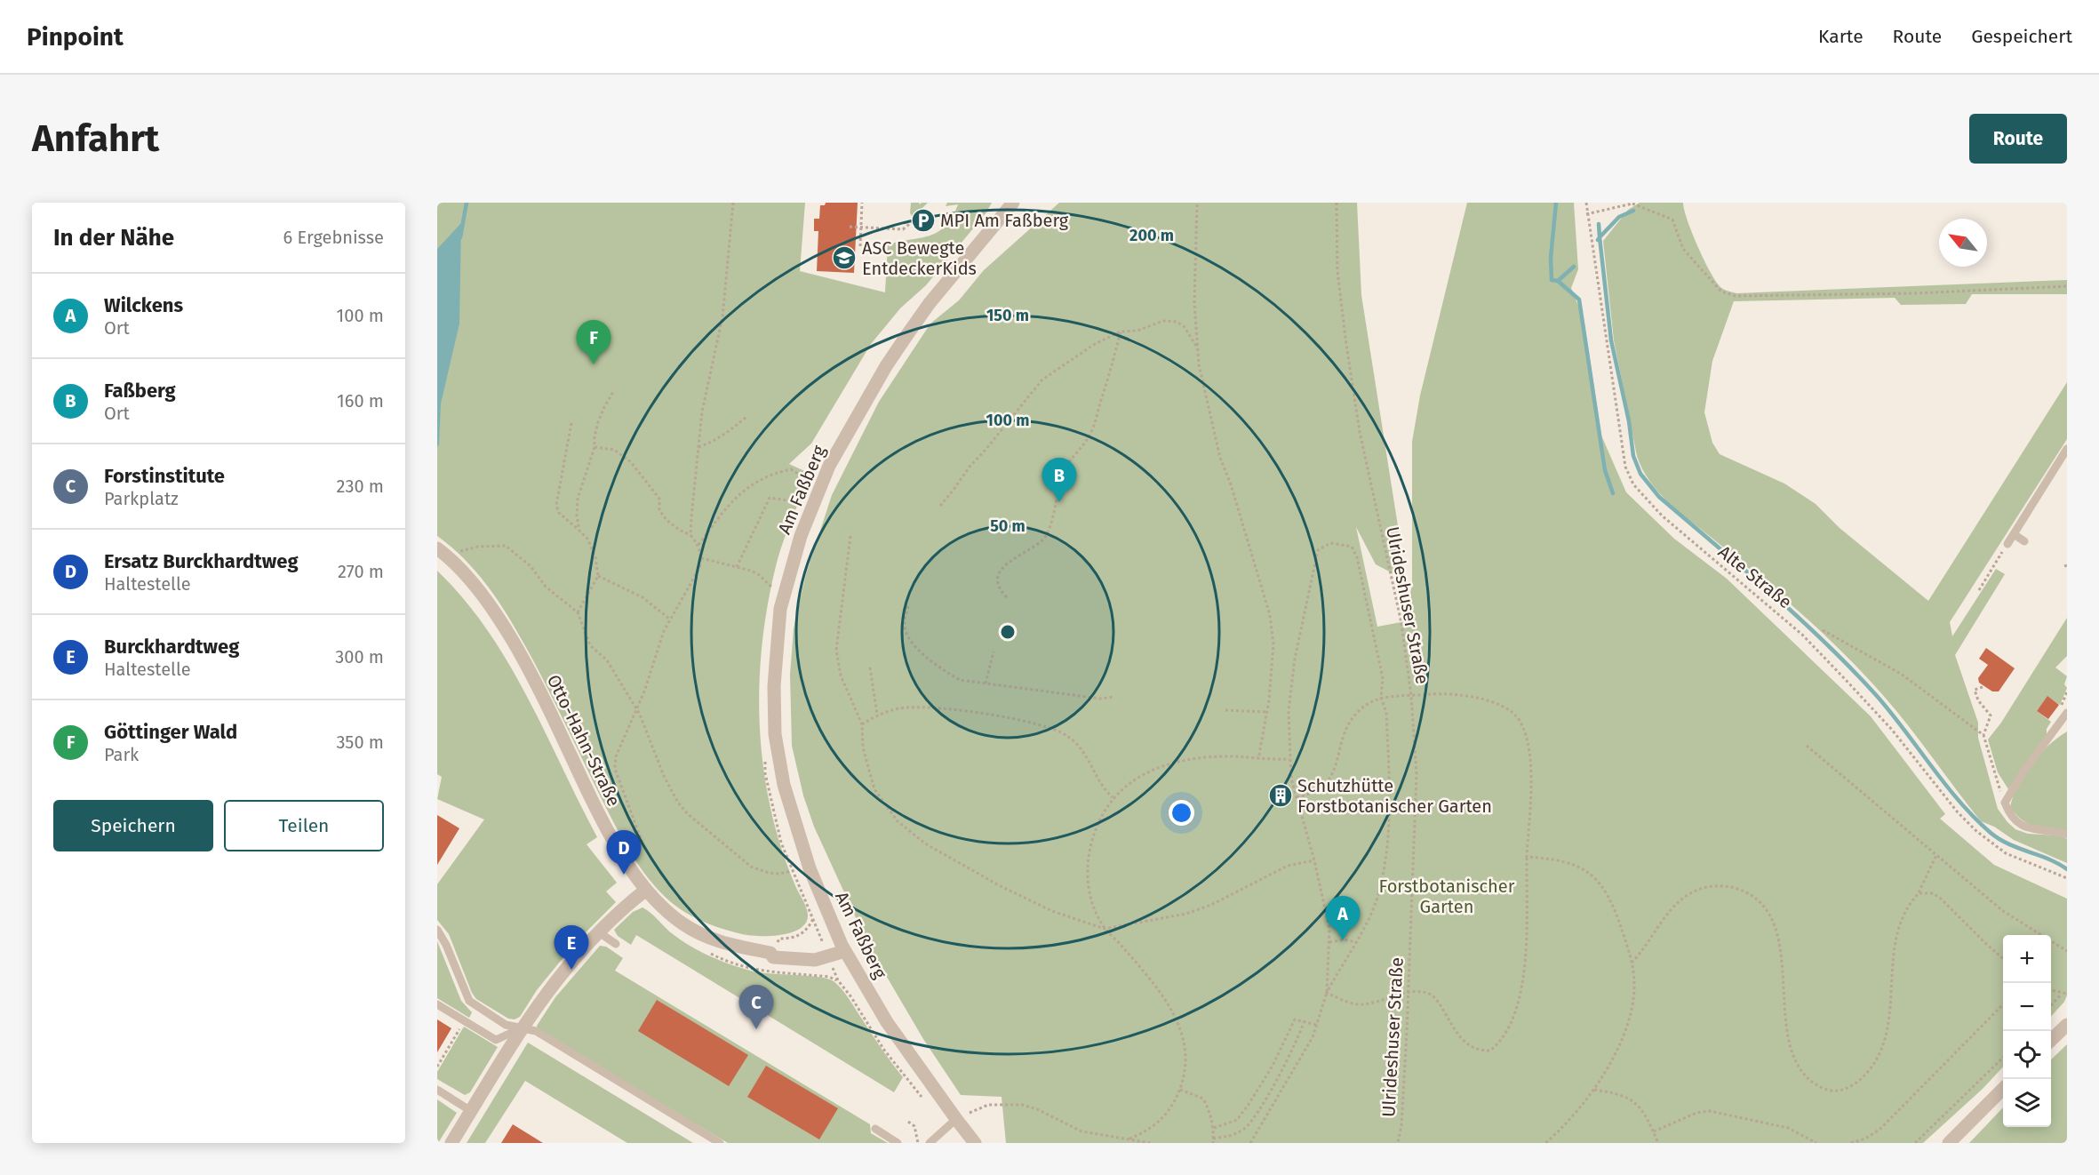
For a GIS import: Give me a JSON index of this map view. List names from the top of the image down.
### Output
{
  "streets": {
    "street": ["Am Faßberg", "Otto-Hahn-Straße"],
    "path": ["Alte Straße", "Ulrideshuser Straße"]
  },
  "crossings": [
    ["Am Faßberg", "Otto-Hahn-Straße"]
  ],
  "parks": ["Forstbotanischer Garten"],
  "places": {
    "parking": ["MPI Am Faßberg"],
    "school or university": ["ASC Bewegte EntdeckerKids"],
    "building": ["Schutzhütte Forstbotanischer Garten"]
  },
  "north": "top left",
  "page": {
    "header": "Pinpoint",
    "nav": ["Karte", "Route", "Gespeichert"],
    "buttons": [
      "Route",
      ["Speichern", "Teilen"]
    ],
    "title": "Anfahrt",
    "heading": ["In der Nähe", "6 Ergebnisse"],
    "list": [
      {
        "mark": "A",
        "name": "Wilckens",
        "note": "Ort",
        "value": "100 m"
      },
      {
        "mark": "B",
        "name": "Faßberg",
        "note": "Ort",
        "value": "160 m"
      },
      {
        "mark": "C",
        "name": "Forstinstitute",
        "note": "Parkplatz",
        "value": "230 m"
      },
      {
        "mark": "D",
        "name": "Ersatz Burckhardtweg",
        "note": "Haltestelle",
        "value": "270 m"
      },
      {
        "mark": "E",
        "name": "Burckhardtweg",
        "note": "Haltestelle",
        "value": "300 m"
      },
      {
        "mark": "F",
        "name": "Göttinger Wald",
        "note": "Park",
        "value": "350 m"
      }
    ],
    "pins": [
      "F",
      "B",
      "D",
      "A",
      "E",
      "C"
    ],
    "map_buttons": ["+", "−"]
  },
  "rings": [
    "200 m",
    "150 m",
    "100 m",
    "50 m"
  ]
}
